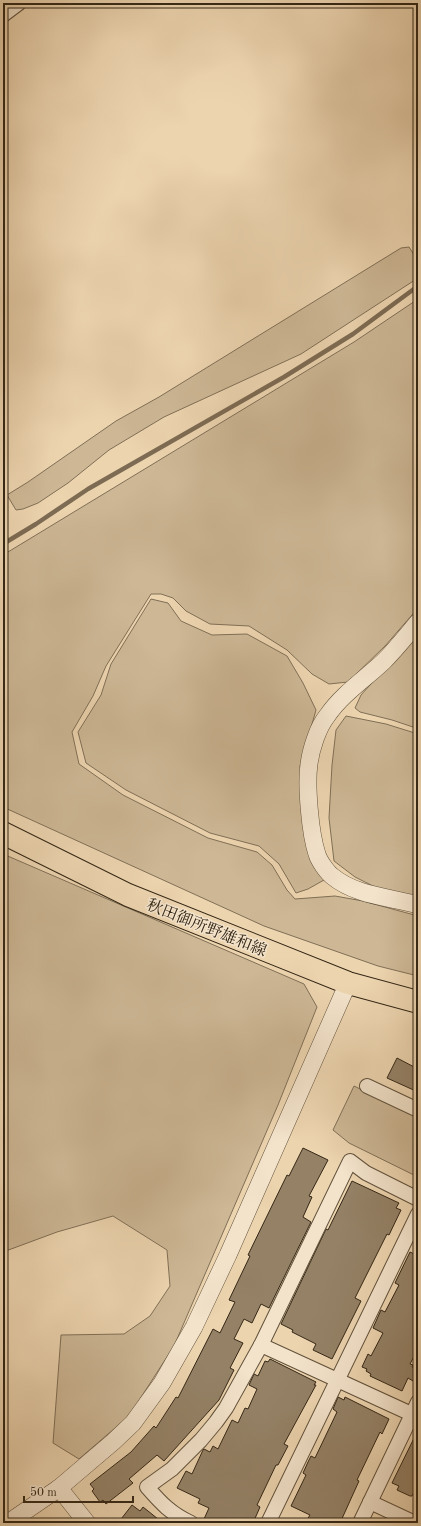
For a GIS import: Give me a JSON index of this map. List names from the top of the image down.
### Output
{
  "streets": {
    "main road": ["秋田御所野雄和線"]
  },
  "scale_bar": "50 m"
}
